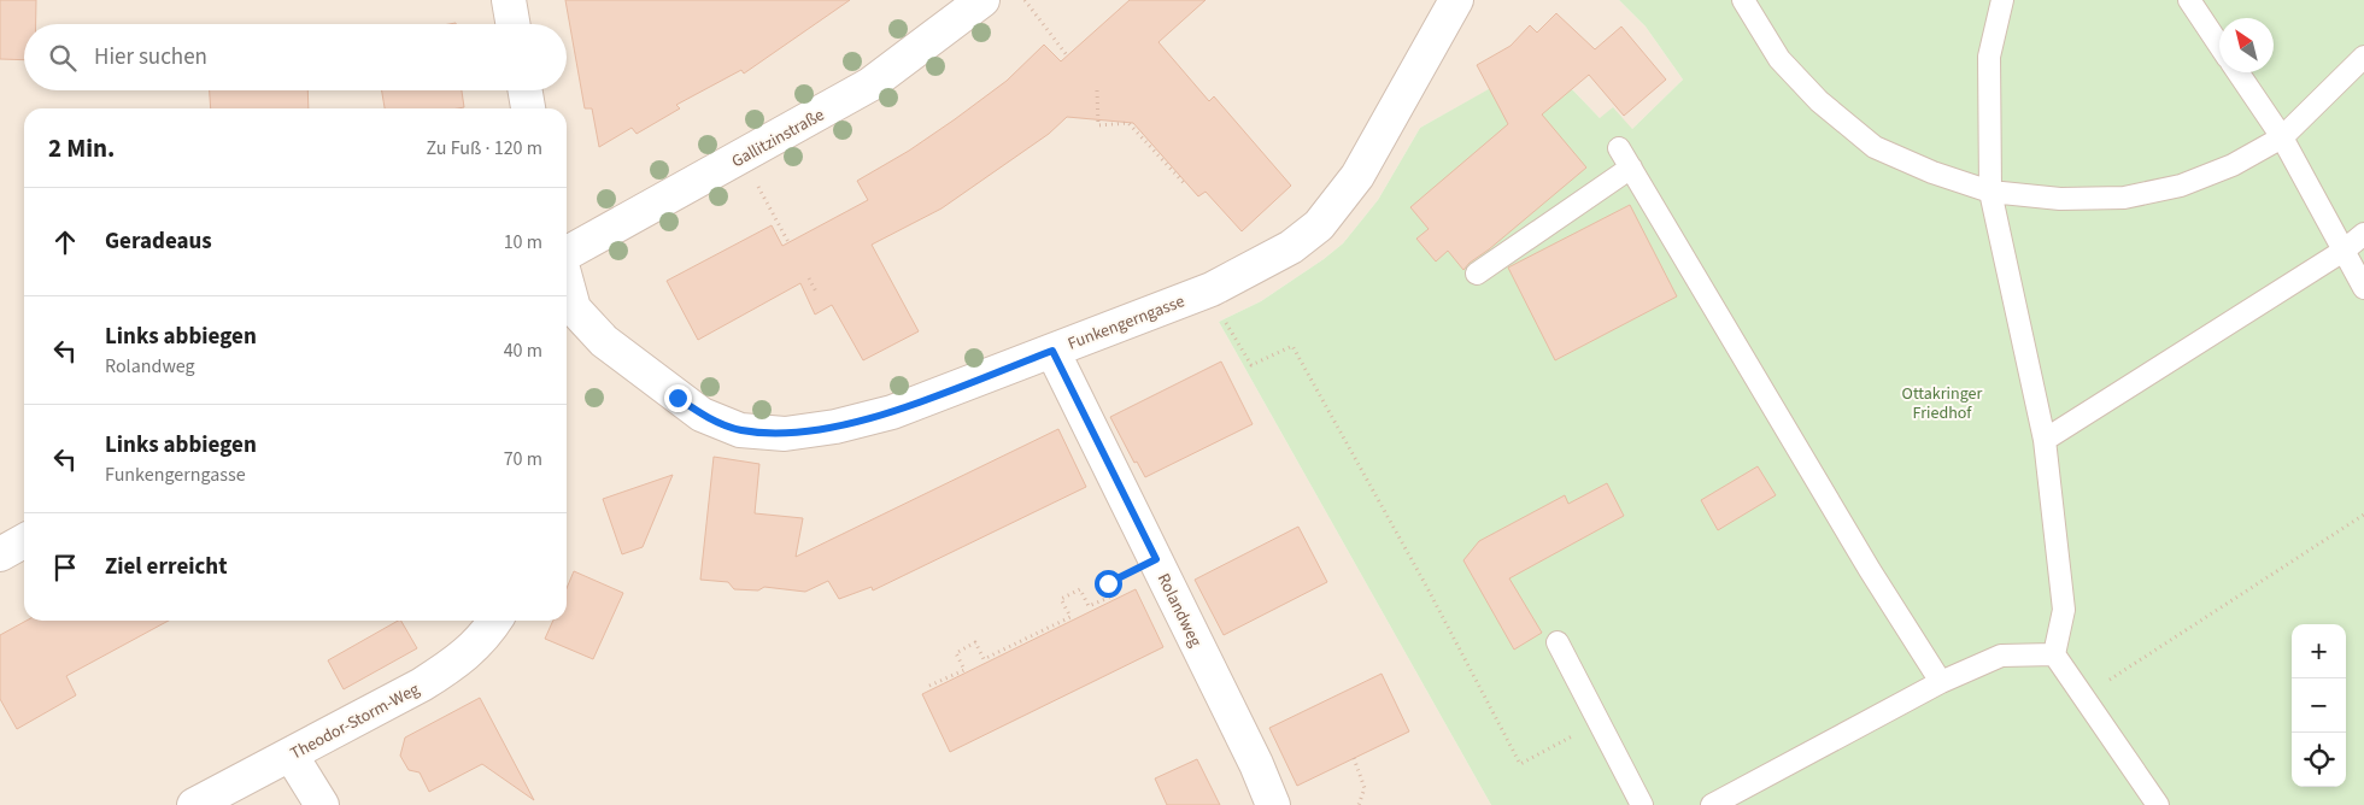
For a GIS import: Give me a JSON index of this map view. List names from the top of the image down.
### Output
{
  "streets": {
    "street": [
      "Gallitzinstraße",
      "Funkengerngasse",
      "Rolandweg",
      "Theodor-Storm-Weg"
    ]
  },
  "crossings": [
    ["Funkengerngasse", "Rolandweg"]
  ],
  "parks": ["Ottakringer Friedhof"],
  "north": "top left",
  "page": {
    "search": "Hier suchen",
    "heading": ["2 Min.", "Zu Fuß · 120 m"],
    "list": [
      ["Geradeaus", "10 m"],
      ["Links abbiegen", "Rolandweg", "40 m"],
      ["Links abbiegen", "Funkengerngasse", "70 m"],
      "Ziel erreicht"
    ],
    "map_buttons": ["+", "−"]
  }
}
